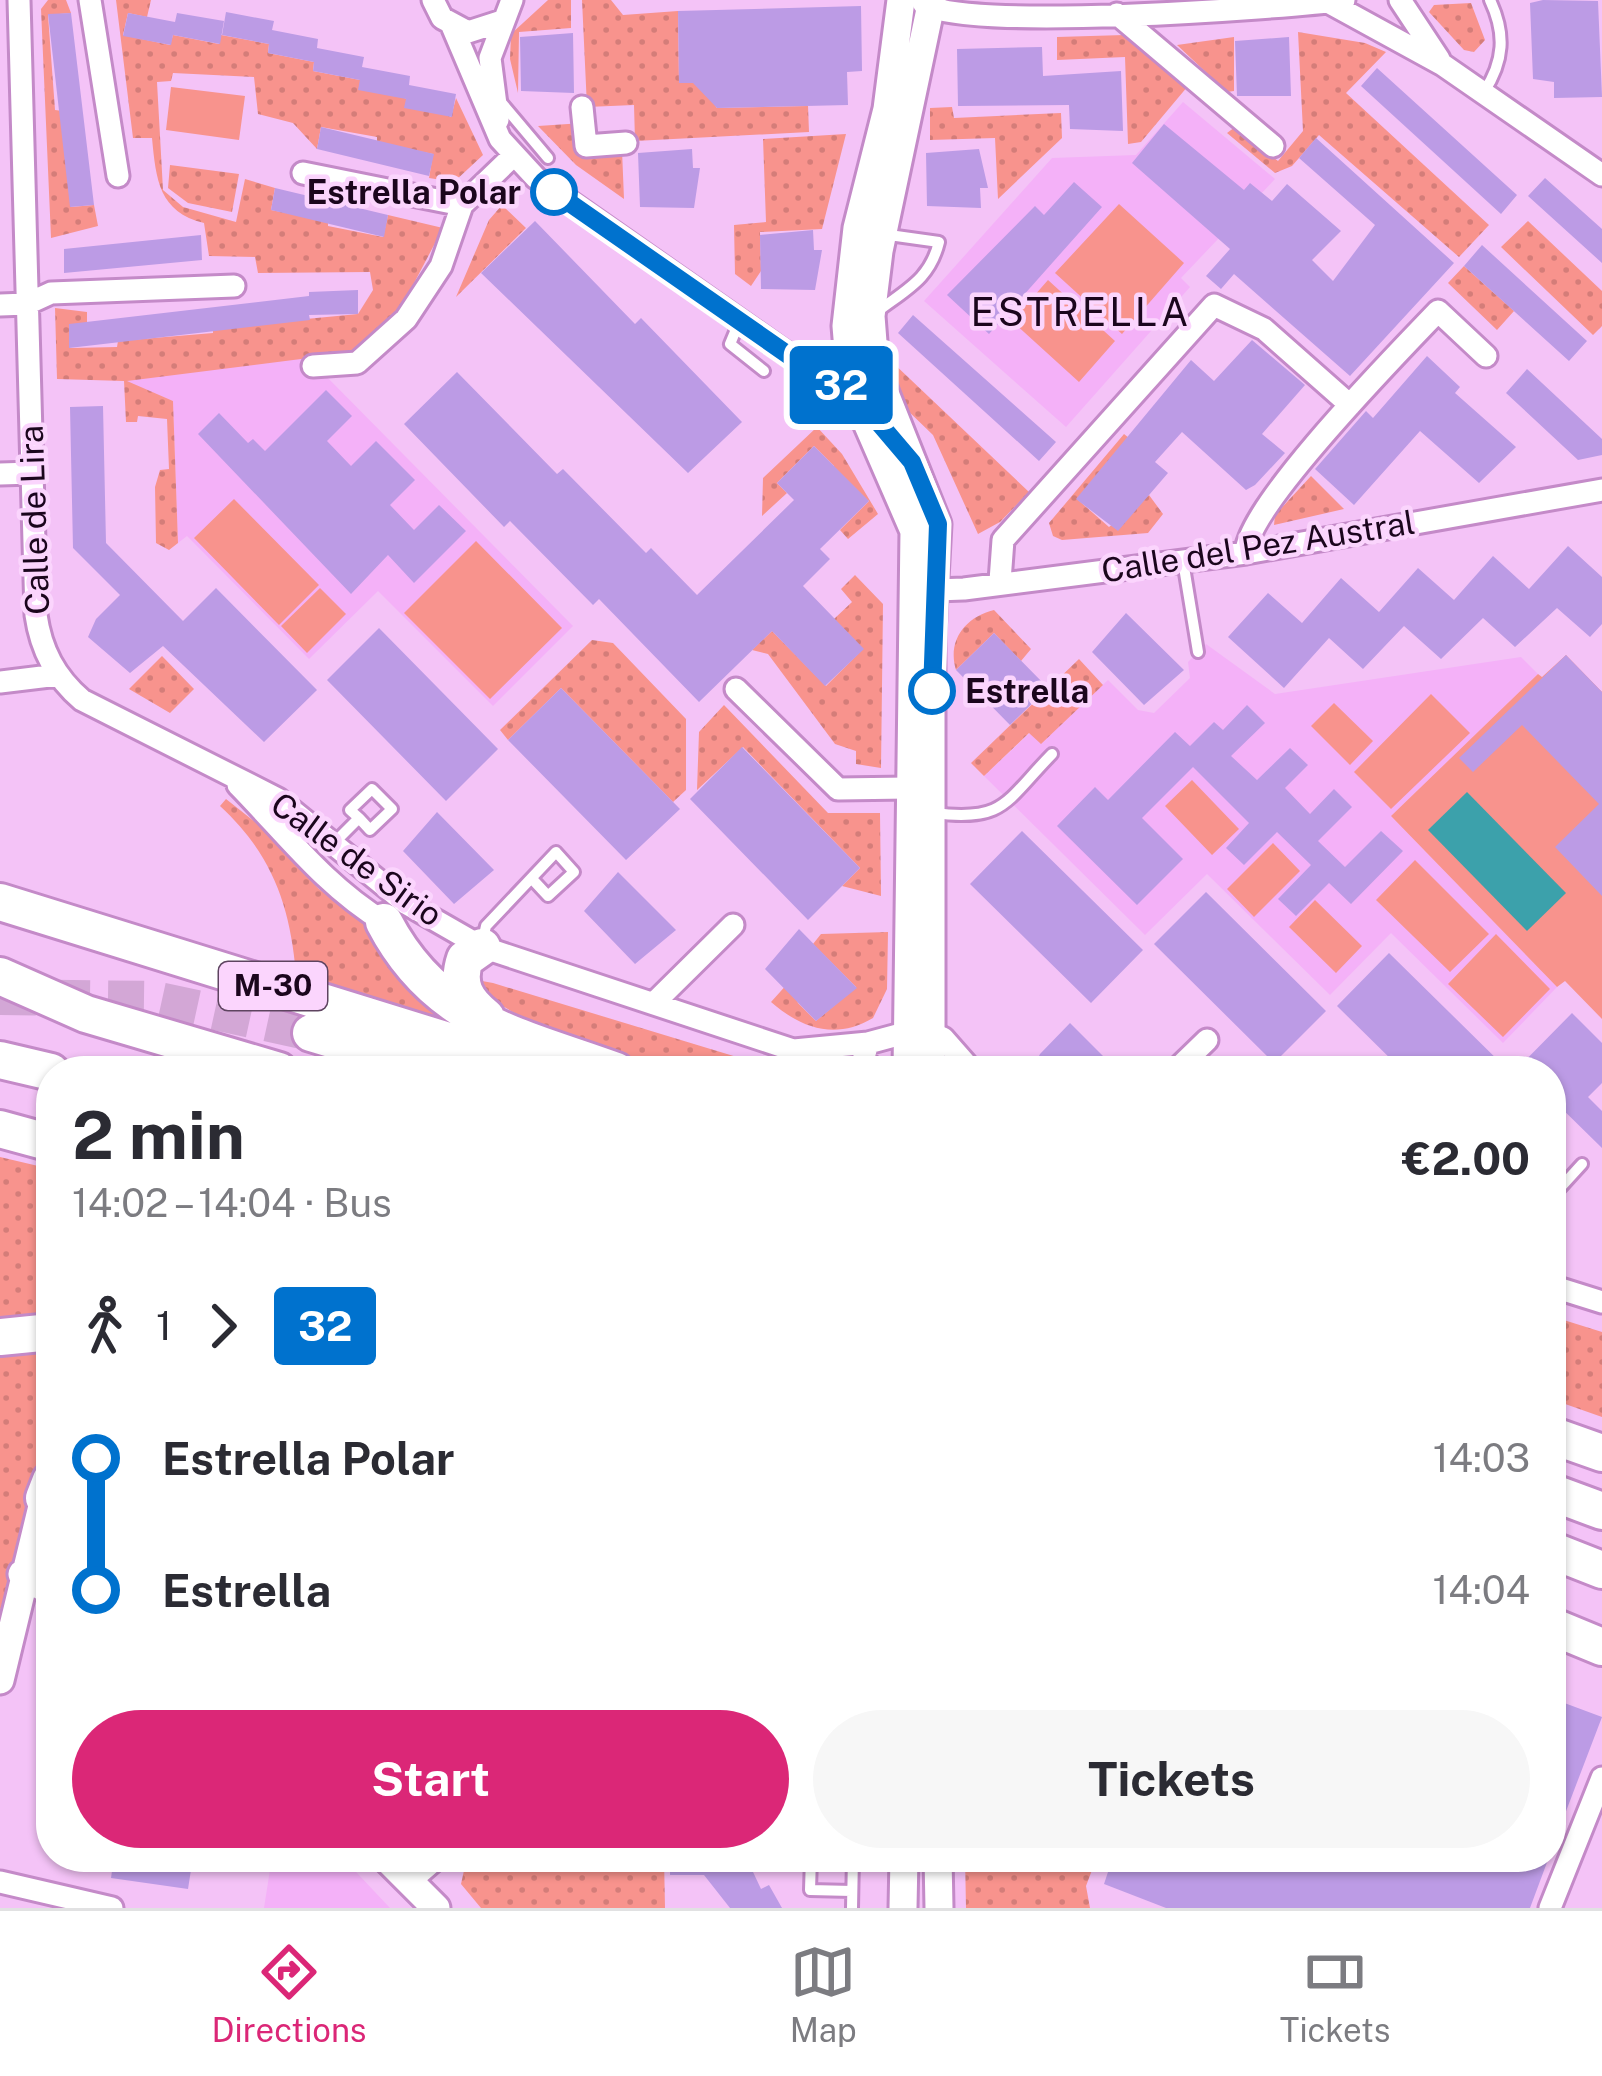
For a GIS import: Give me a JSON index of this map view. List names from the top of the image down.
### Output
{
  "streets": {
    "highway": ["M-30"],
    "street": ["Calle de Lira", "Calle del Pez Austral", "Calle de Sirio"]
  },
  "crossings": [
    ["Calle de Lira", "Calle de Sirio"]
  ],
  "districts": ["ESTRELLA"],
  "places": ["Estrella Polar", "Estrella"],
  "lines": ["bus line 32"],
  "page": {
    "on_map": "32",
    "heading": ["2 min", "14:02 – 14:04 · Bus", "€2.00"],
    "legs": ["1", "32"],
    "list": [
      {
        "name": "Estrella Polar",
        "value": "14:03"
      },
      {
        "name": "Estrella",
        "value": "14:04"
      }
    ],
    "buttons": ["Start", "Tickets"],
    "tabs": ["Directions", "Map", "Tickets"]
  }
}
